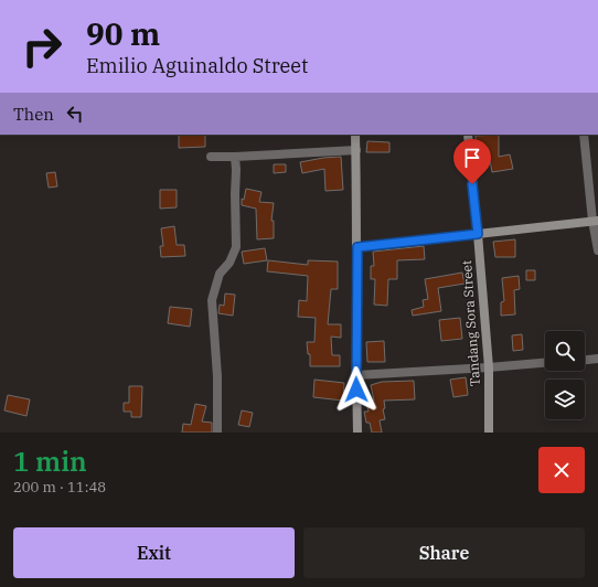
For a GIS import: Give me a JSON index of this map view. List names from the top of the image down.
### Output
{
  "streets": {
    "street": ["Tandang Sora Street"]
  },
  "page": {
    "turn": ["90 m", "Emilio Aguinaldo Street"],
    "then": "Then",
    "heading": ["1 min", "200 m · 11:48"],
    "buttons": ["Exit", "Share"]
  }
}
